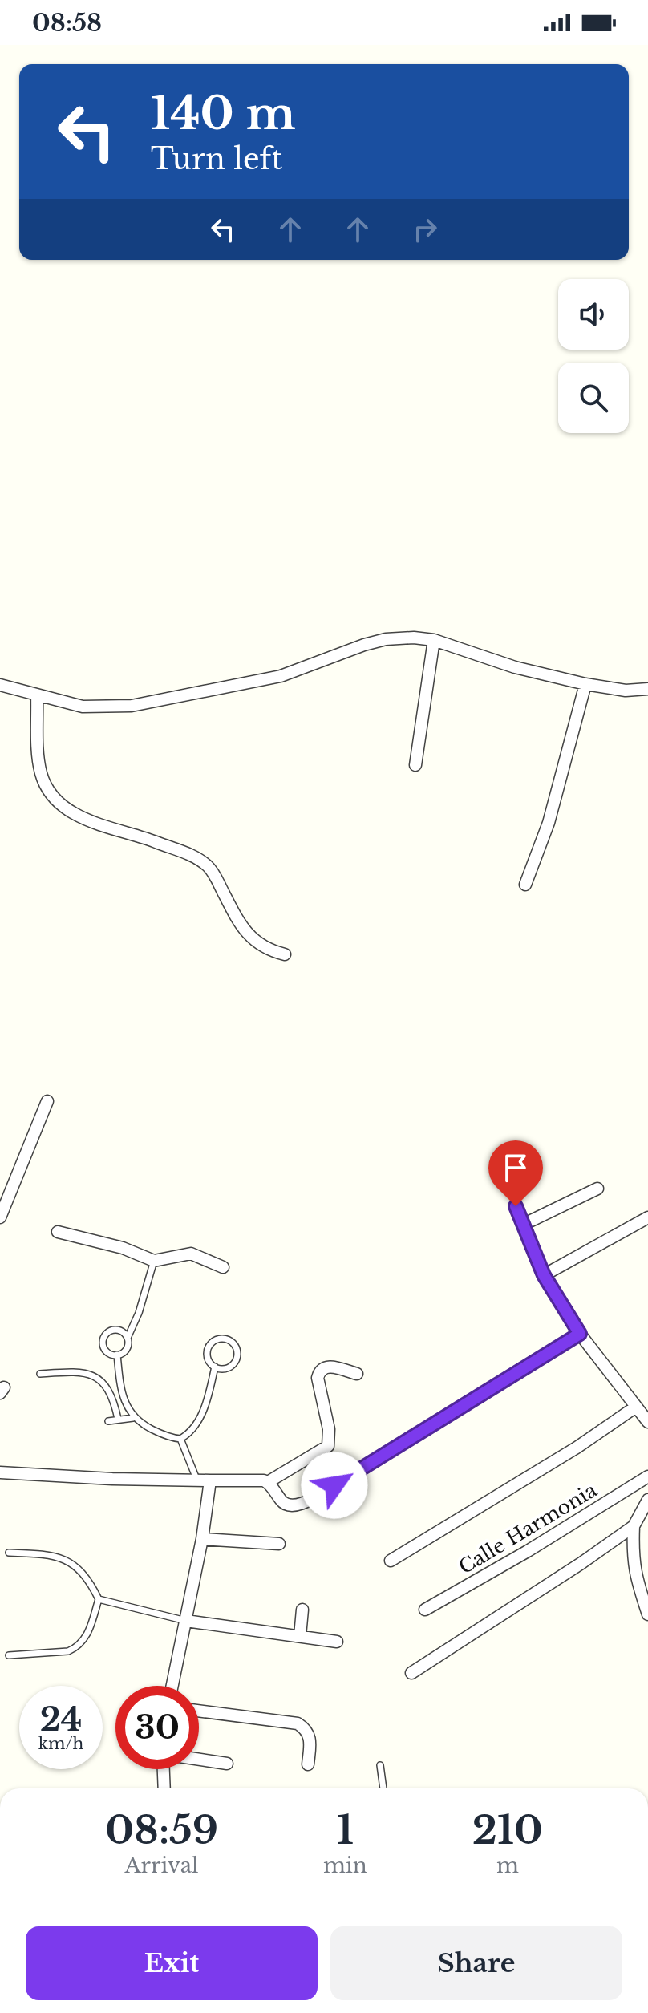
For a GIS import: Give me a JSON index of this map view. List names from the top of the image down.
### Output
{
  "streets": {
    "street": ["Calle Harmonia"]
  },
  "page": {
    "status": "08:58",
    "turn": ["140 m", "Turn left"],
    "speed": "24 km/h",
    "limit": "30",
    "eta": [
      "08:59",
      "Arrival",
      "1",
      "min",
      "210",
      "m"
    ],
    "buttons": ["Exit", "Share"]
  }
}
